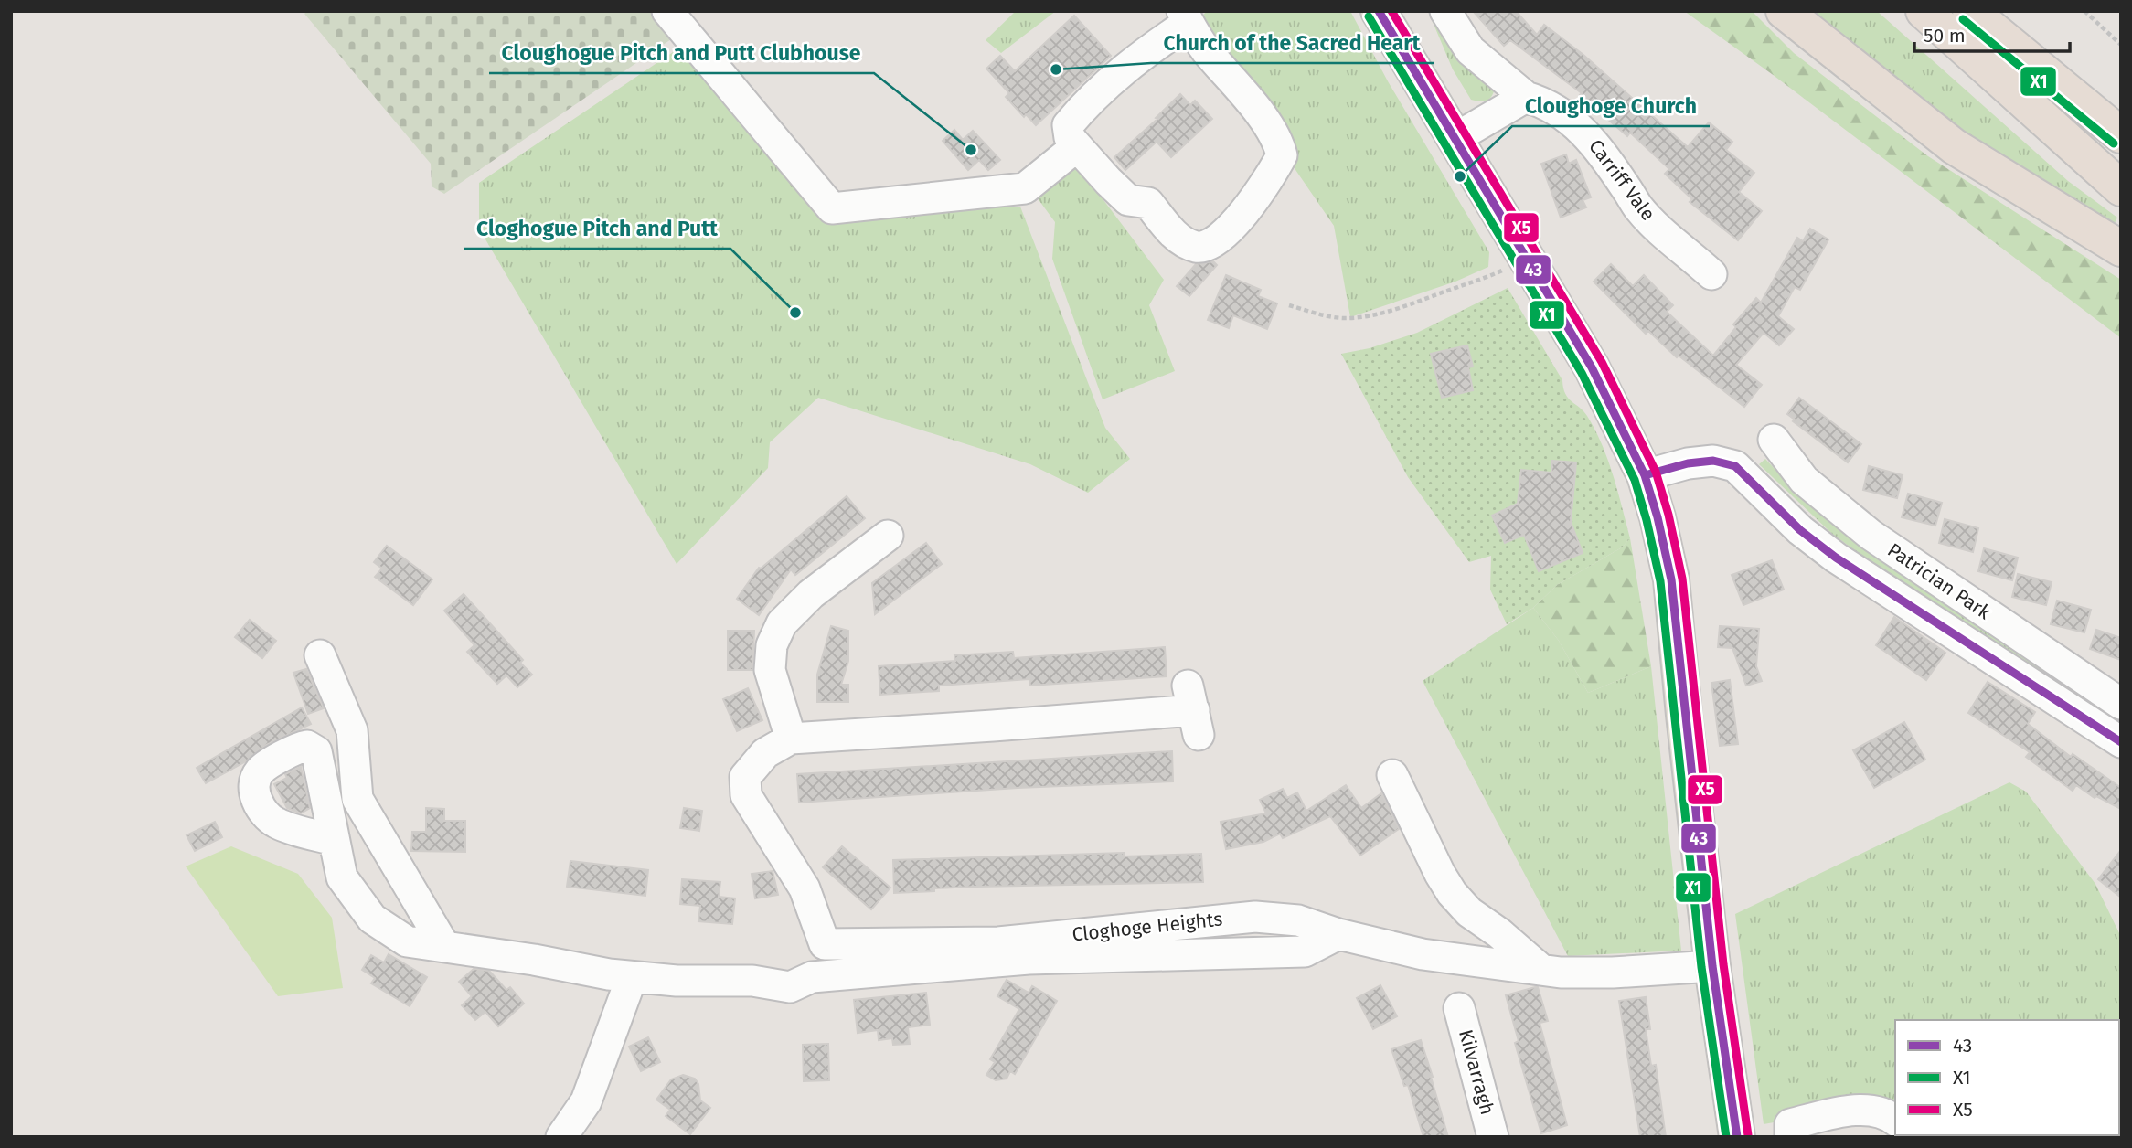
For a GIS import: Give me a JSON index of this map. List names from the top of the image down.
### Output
{
  "streets": {
    "street": [
      "Carriff Vale",
      "Patrician Park",
      "Cloghoge Heights",
      "Kilvarragh"
    ]
  },
  "places": [
    "Church of the Sacred Heart",
    "Cloughogue Pitch and Putt Clubhouse",
    "Cloughoge Church",
    "Cloghogue Pitch and Putt"
  ],
  "lines": ["transit line 43", "transit line X5", "transit line X1"],
  "legend": ["43", "X1", "X5"],
  "scale_bar": "50 m"
}
